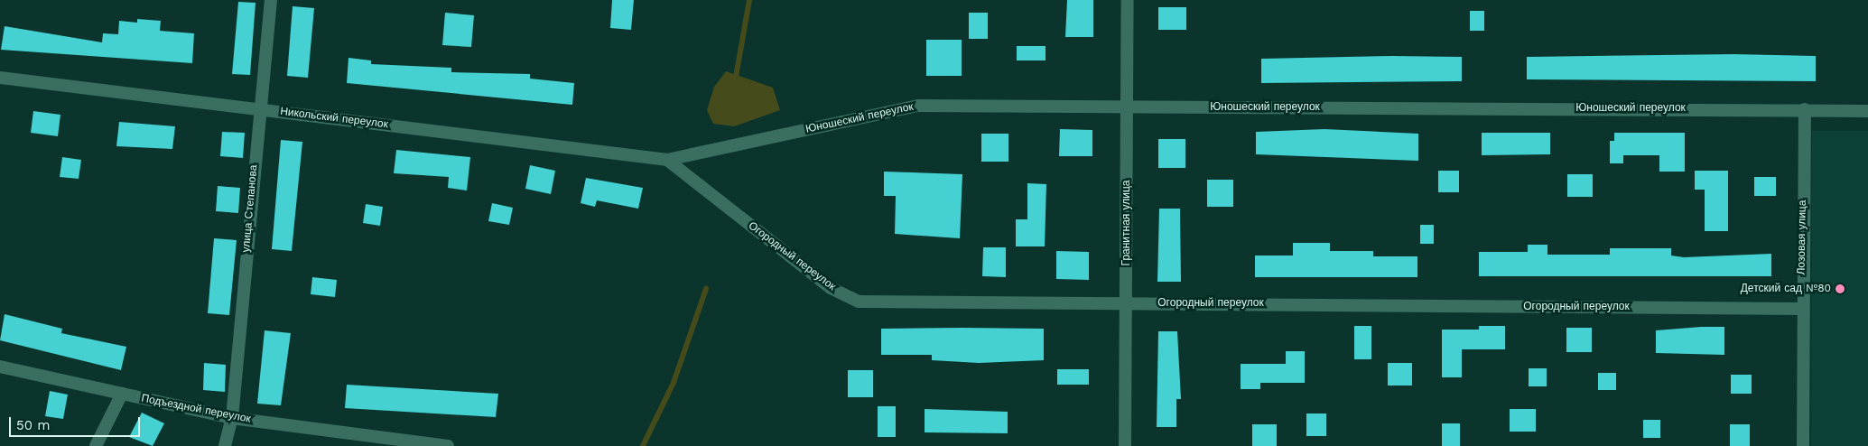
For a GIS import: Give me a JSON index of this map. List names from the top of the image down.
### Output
{
  "streets": {
    "street": [
      "Юношеский переулок",
      "Никольский переулок",
      "улица Степанова",
      "Гранитная улица",
      "Лозовая улица",
      "Огородный переулок",
      "Подъездной переулок"
    ]
  },
  "crossings": [
    ["Юношеский переулок", "Никольский переулок"],
    ["Юношеский переулок", "Гранитная улица"],
    ["Юношеский переулок", "Лозовая улица"],
    ["Юношеский переулок", "Огородный переулок"],
    ["Никольский переулок", "улица Степанова"],
    ["Никольский переулок", "Огородный переулок"],
    ["улица Степанова", "Подъездной переулок"],
    ["Гранитная улица", "Огородный переулок"],
    ["Лозовая улица", "Огородный переулок"]
  ],
  "places": ["Детский сад №80"],
  "scale_bar": "50 m"
}
